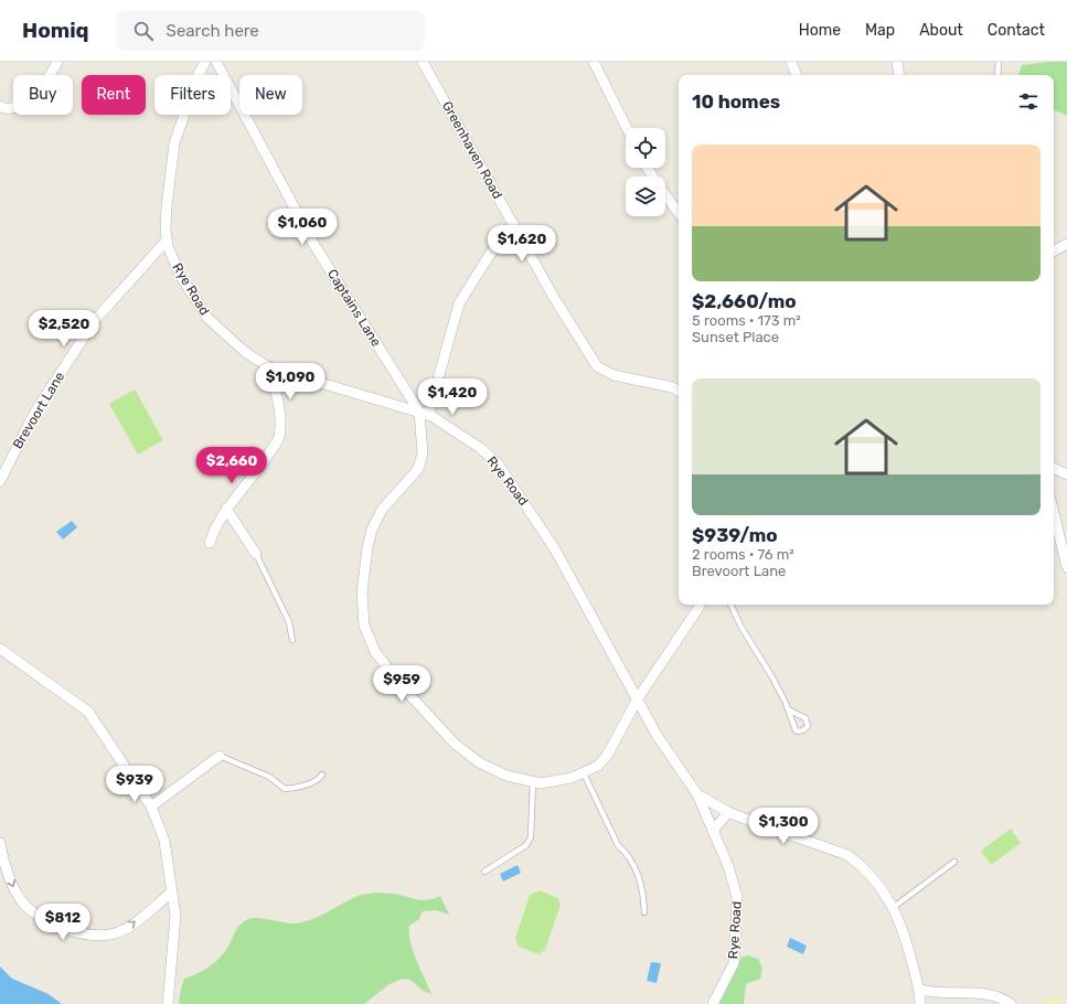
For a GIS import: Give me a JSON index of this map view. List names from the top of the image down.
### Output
{
  "streets": {
    "street": [
      "Greenhaven Road",
      "Rye Road",
      "Captains Lane",
      "Brevoort Lane"
    ]
  },
  "crossings": [
    ["Rye Road", "Captains Lane"],
    ["Rye Road", "Brevoort Lane"]
  ],
  "page": {
    "header": "Homiq",
    "search": "Search here",
    "nav": [
      "Home",
      "Map",
      "About",
      "Contact"
    ],
    "chip": [
      "Buy",
      "Rent",
      "Filters",
      "New"
    ],
    "heading": "10 homes",
    "list": [
      {
        "name": "$2,660/mo",
        "note": "5 rooms · 173 m² · Sunset Place"
      },
      {
        "name": "$939/mo",
        "note": "2 rooms · 76 m² · Brevoort Lane"
      }
    ],
    "price": [
      "$1,060",
      "$1,620",
      "$2,520",
      "$1,090",
      "$1,420",
      "$2,660",
      "$959",
      "$939",
      "$1,300",
      "$812"
    ]
  }
}
